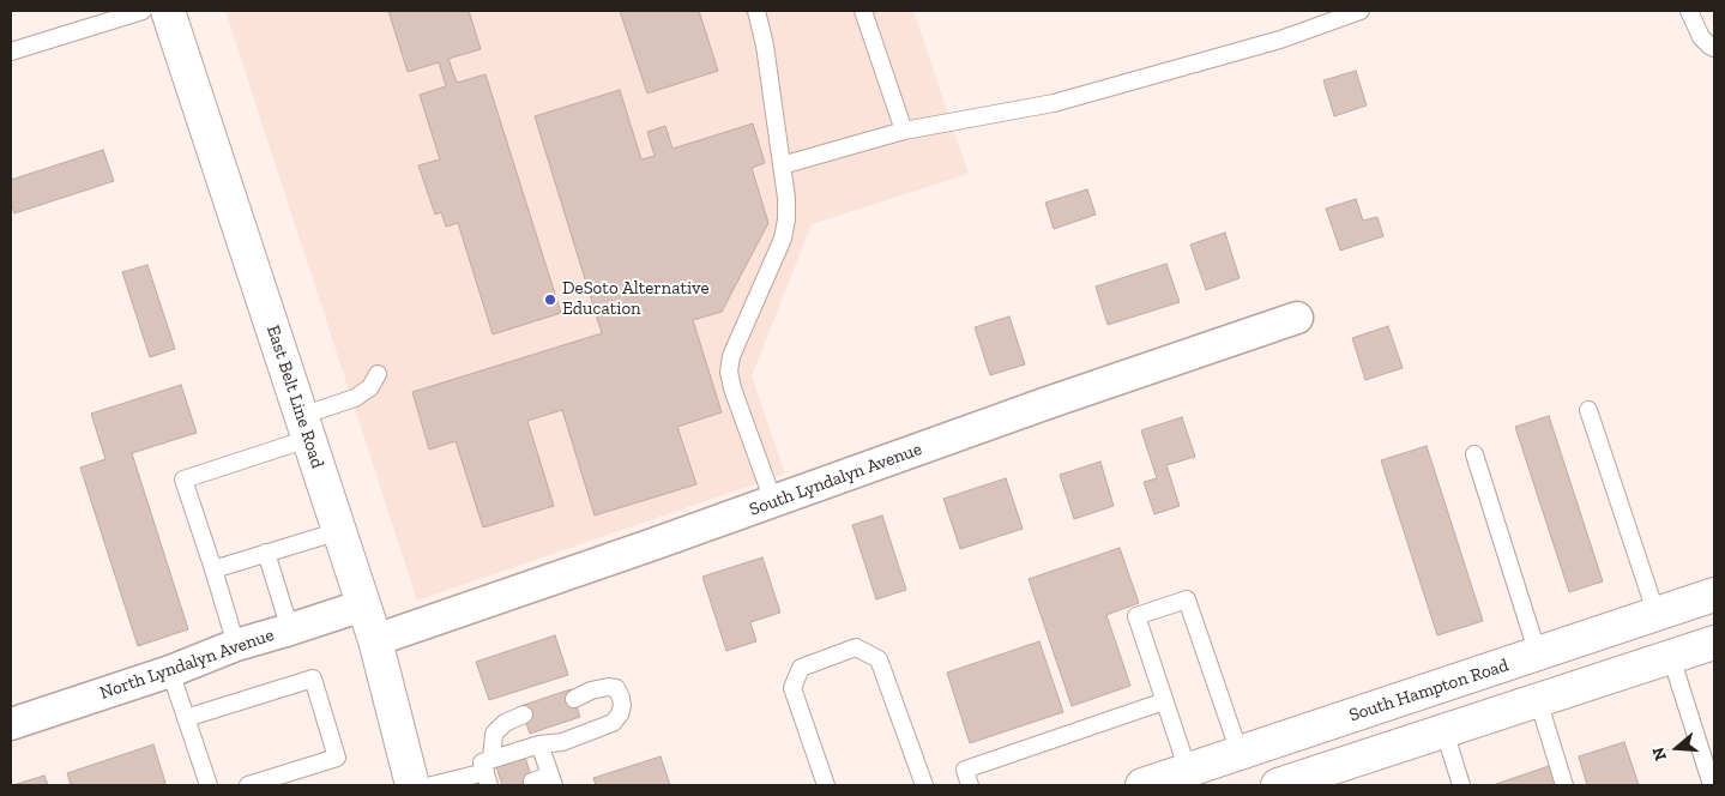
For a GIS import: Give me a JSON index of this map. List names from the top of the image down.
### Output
{
  "streets": {
    "main road": ["East Belt Line Road", "South Hampton Road"],
    "street": ["South Lyndalyn Avenue", "North Lyndalyn Avenue"]
  },
  "crossings": [
    ["East Belt Line Road", "South Lyndalyn Avenue"],
    ["East Belt Line Road", "North Lyndalyn Avenue"]
  ],
  "places": ["DeSoto Alternative Education"],
  "north": "left"
}
